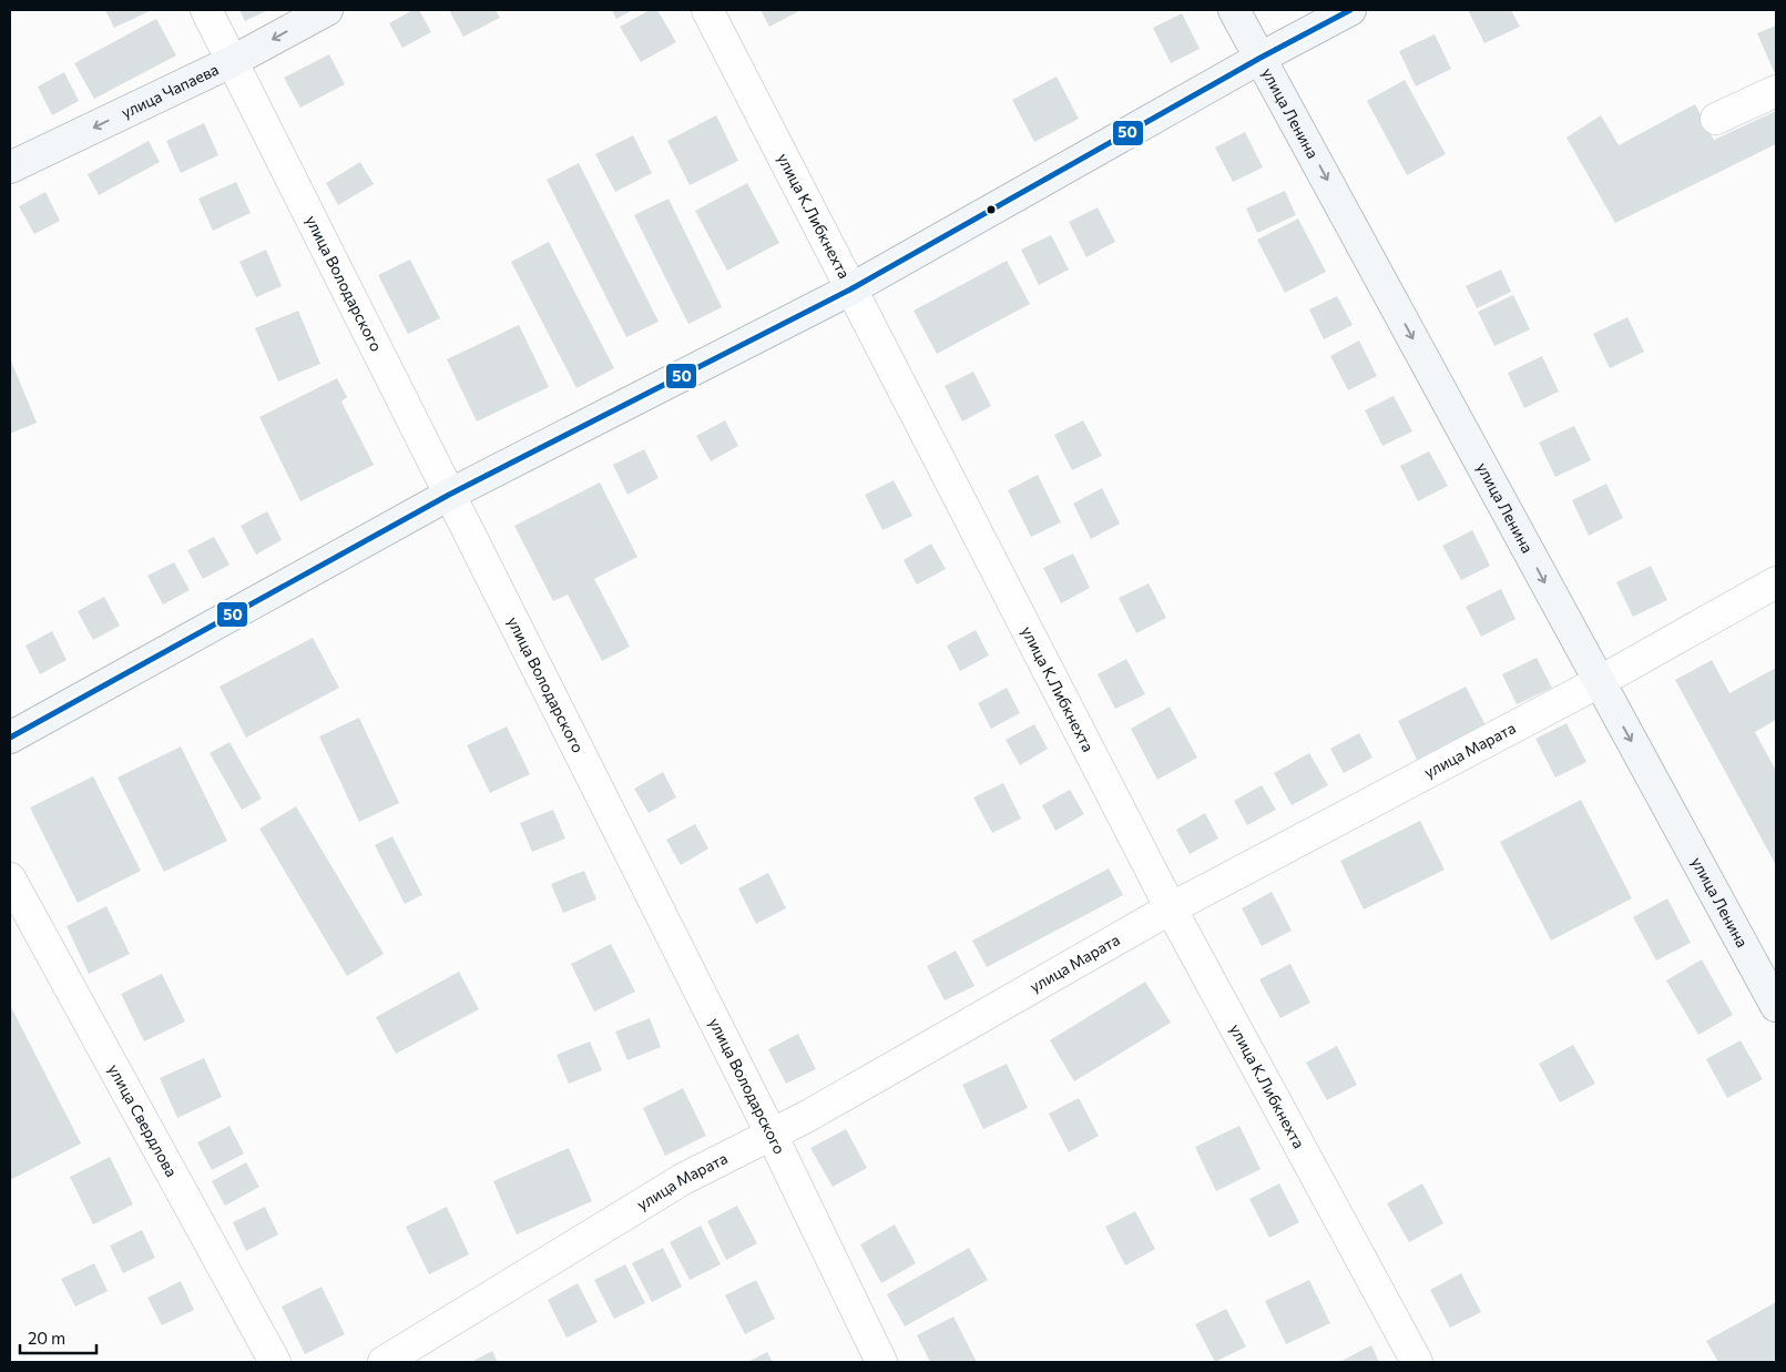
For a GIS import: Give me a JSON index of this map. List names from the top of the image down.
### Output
{
  "streets": {
    "main road": ["улица Чапаева", "улица Ленина"],
    "street": [
      "улица К.Либкнехта",
      "улица Володарского",
      "улица Марата",
      "улица Свердлова"
    ]
  },
  "crossings": [
    ["улица Чапаева", "улица Володарского"],
    ["улица Ленина", "улица Марата"],
    ["улица К.Либкнехта", "улица Марата"],
    ["улица Володарского", "улица Марата"]
  ],
  "one_way": ["улица Чапаева", "улица Ленина"],
  "lines": ["transit line 50"],
  "scale_bar": "20 m"
}
